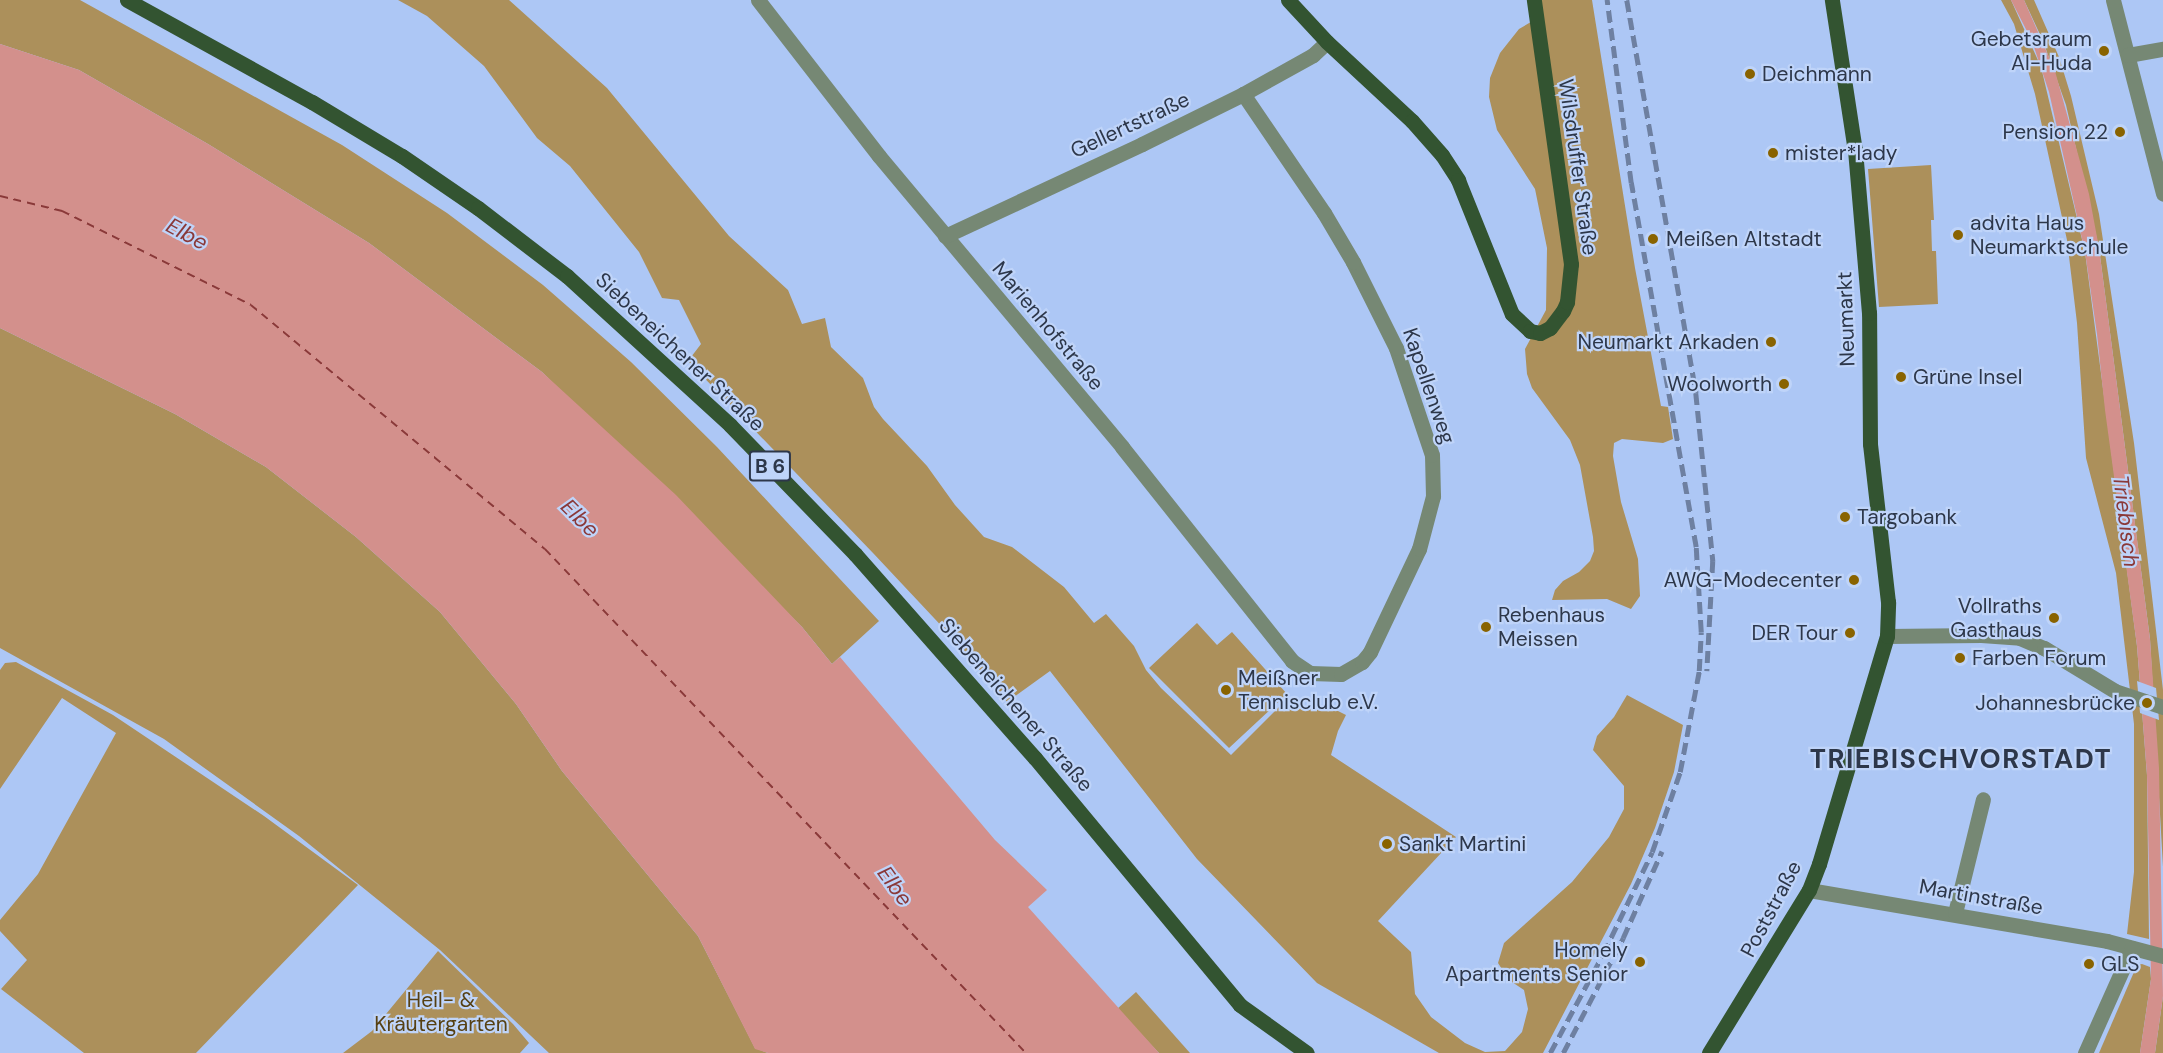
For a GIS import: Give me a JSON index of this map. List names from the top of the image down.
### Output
{
  "streets": {
    "main road": [
      "Wilsdruffer Straße",
      "Neumarkt",
      "Siebeneichener Straße",
      "B 6",
      "Poststraße"
    ],
    "street": [
      "Gellertstraße",
      "Marienhofstraße",
      "Kapellenweg",
      "Martinstraße"
    ]
  },
  "crossings": [
    ["Gellertstraße", "Wilsdruffer Straße"],
    ["Gellertstraße", "Marienhofstraße"],
    ["Gellertstraße", "Kapellenweg"],
    ["Neumarkt", "Poststraße"],
    ["Marienhofstraße", "Kapellenweg"],
    ["Martinstraße", "Poststraße"]
  ],
  "districts": ["TRIEBISCHVORSTADT"],
  "water": ["Elbe", "Triebisch"],
  "parks": ["Heil- & Kräutergarten"],
  "places": [
    "Gebetsraum Al-Huda",
    "Deichmann",
    "Pension 22",
    "mister*lady",
    "advita Haus Neumarktschule",
    "Meißen Altstadt",
    "Neumarkt Arkaden",
    "Grüne Insel",
    "Woolworth",
    "Targobank",
    "AWG-Modecenter",
    "Vollraths Gasthaus",
    "Rebenhaus Meissen",
    "DER Tour",
    "Farben Forum",
    "Meißner Tennisclub e.V.",
    "Johannesbrücke",
    "Sankt Martini",
    "Homely Apartments Senior",
    "GLS"
  ]
}
